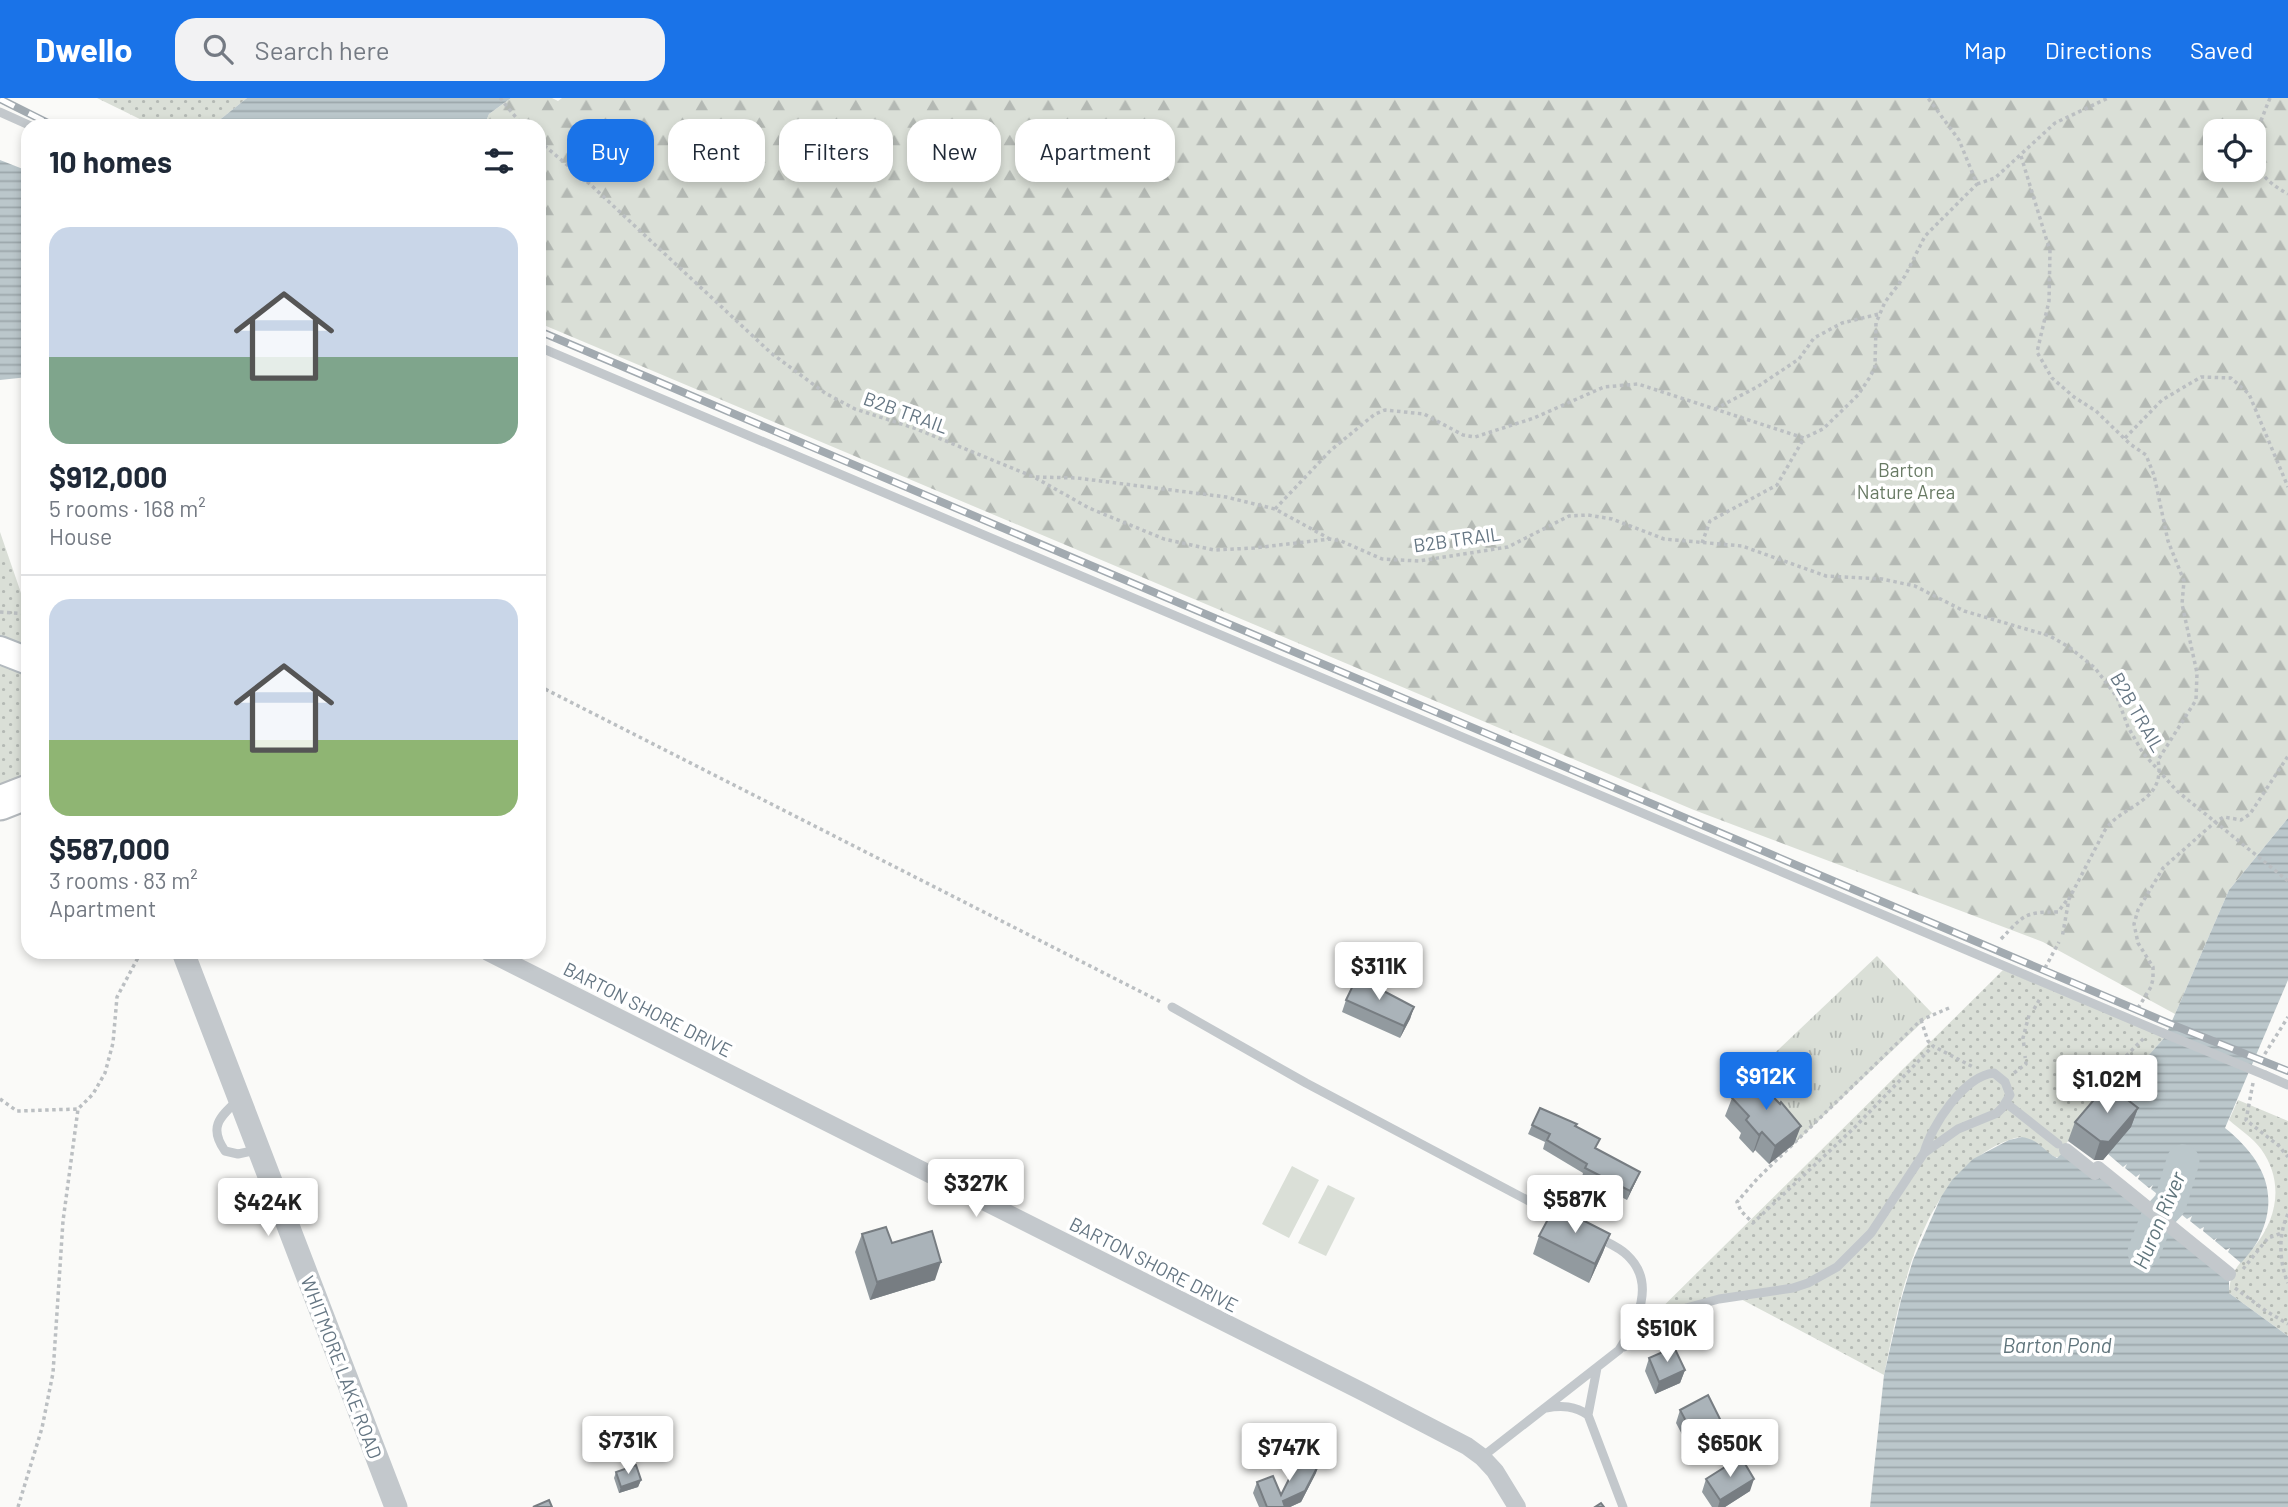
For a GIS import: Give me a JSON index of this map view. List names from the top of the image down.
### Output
{
  "streets": {
    "street": ["BARTON SHORE DRIVE", "WHITMORE LAKE ROAD"],
    "path": ["B2B TRAIL"]
  },
  "water": ["Huron River", "Barton Pond"],
  "parks": ["Barton Nature Area"],
  "page": {
    "header": "Dwello",
    "search": "Search here",
    "nav": ["Map", "Directions", "Saved"],
    "chip": [
      "Buy",
      "Rent",
      "Filters",
      "New",
      "Apartment"
    ],
    "heading": "10 homes",
    "list": [
      {
        "name": "$912,000",
        "note": "5 rooms · 168 m² · House"
      },
      {
        "name": "$587,000",
        "note": "3 rooms · 83 m² · Apartment"
      }
    ],
    "price": [
      "$311K",
      "$912K",
      "$1.02M",
      "$327K",
      "$587K",
      "$424K",
      "$510K",
      "$731K",
      "$650K",
      "$747K"
    ]
  }
}
